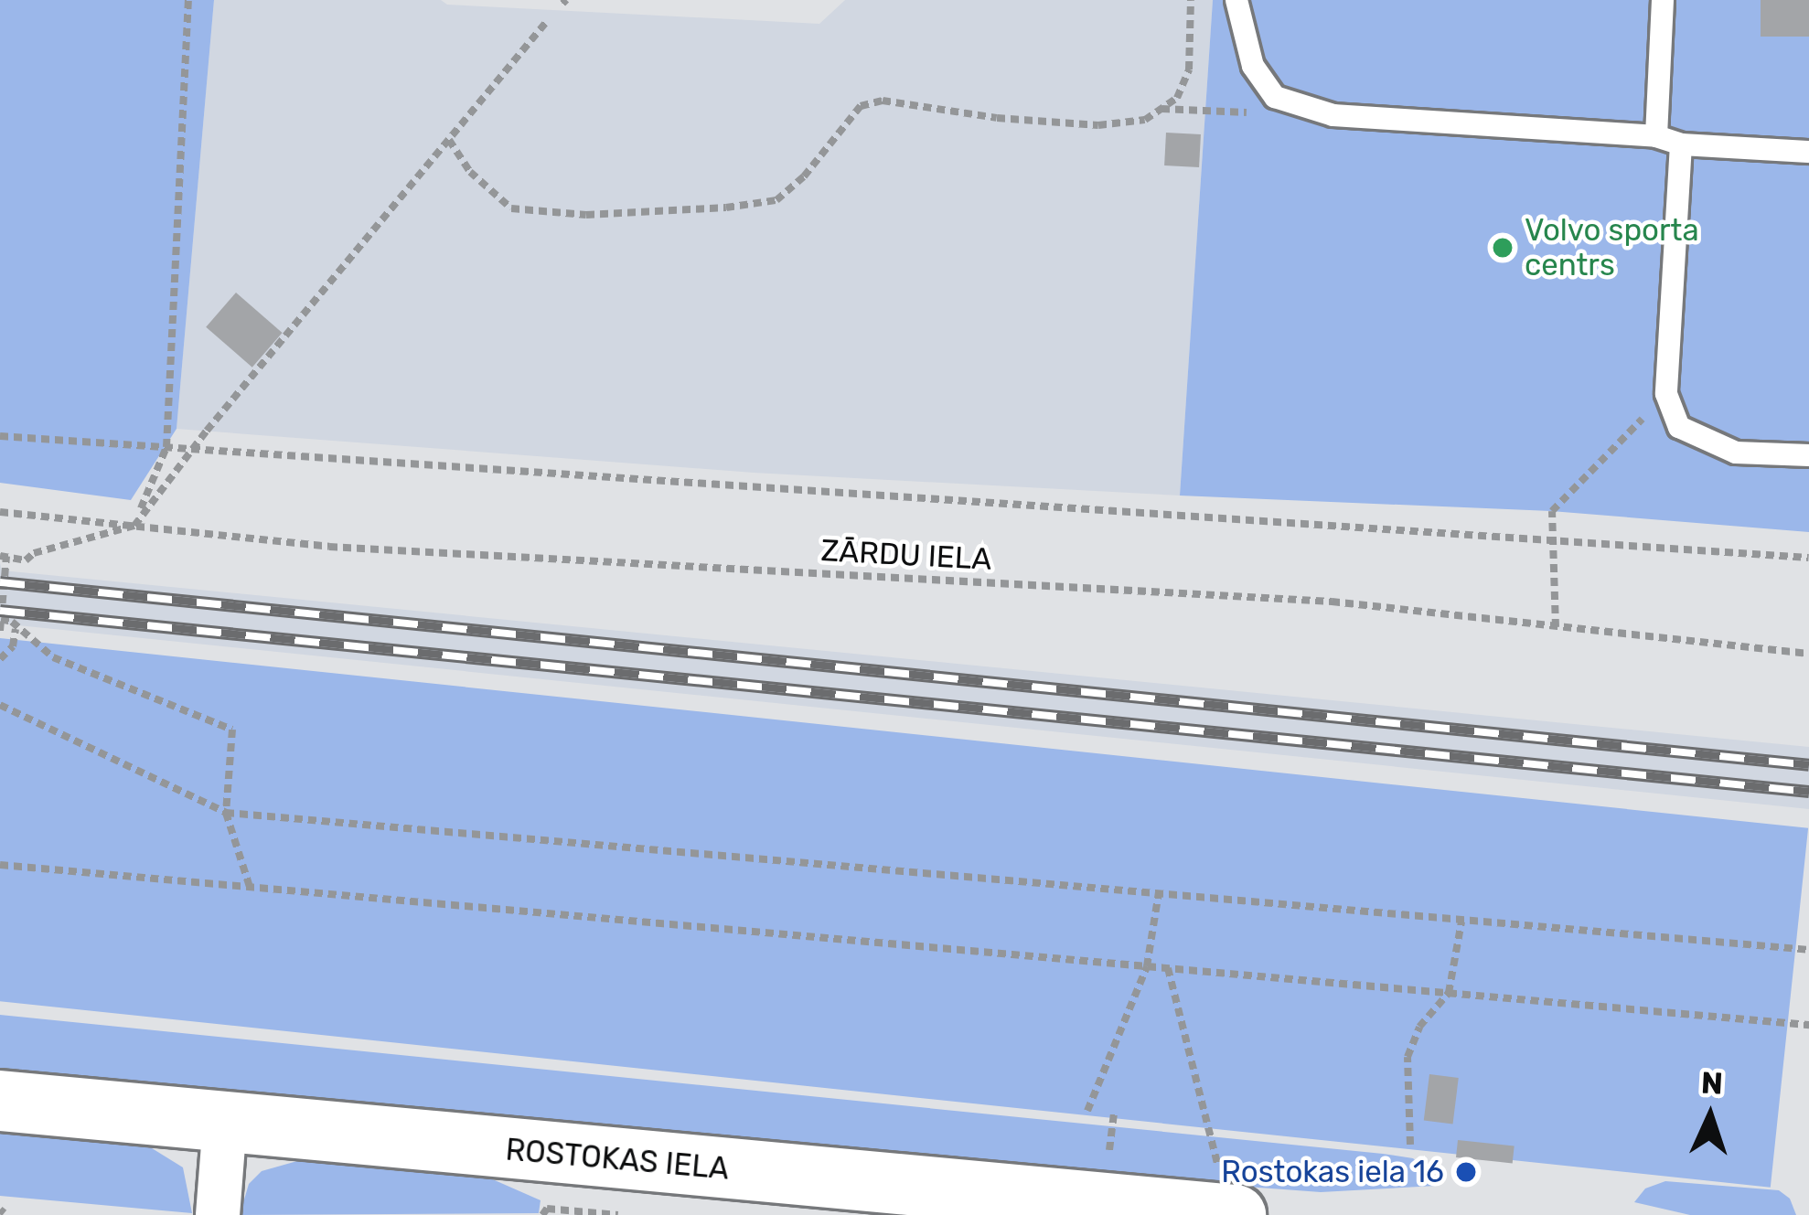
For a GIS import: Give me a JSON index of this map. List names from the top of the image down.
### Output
{
  "streets": {
    "street": ["ROSTOKAS IELA"],
    "path": ["ZĀRDU IELA"]
  },
  "places": ["Volvo sporta centrs", "Rostokas iela 16"],
  "north": "top"
}
